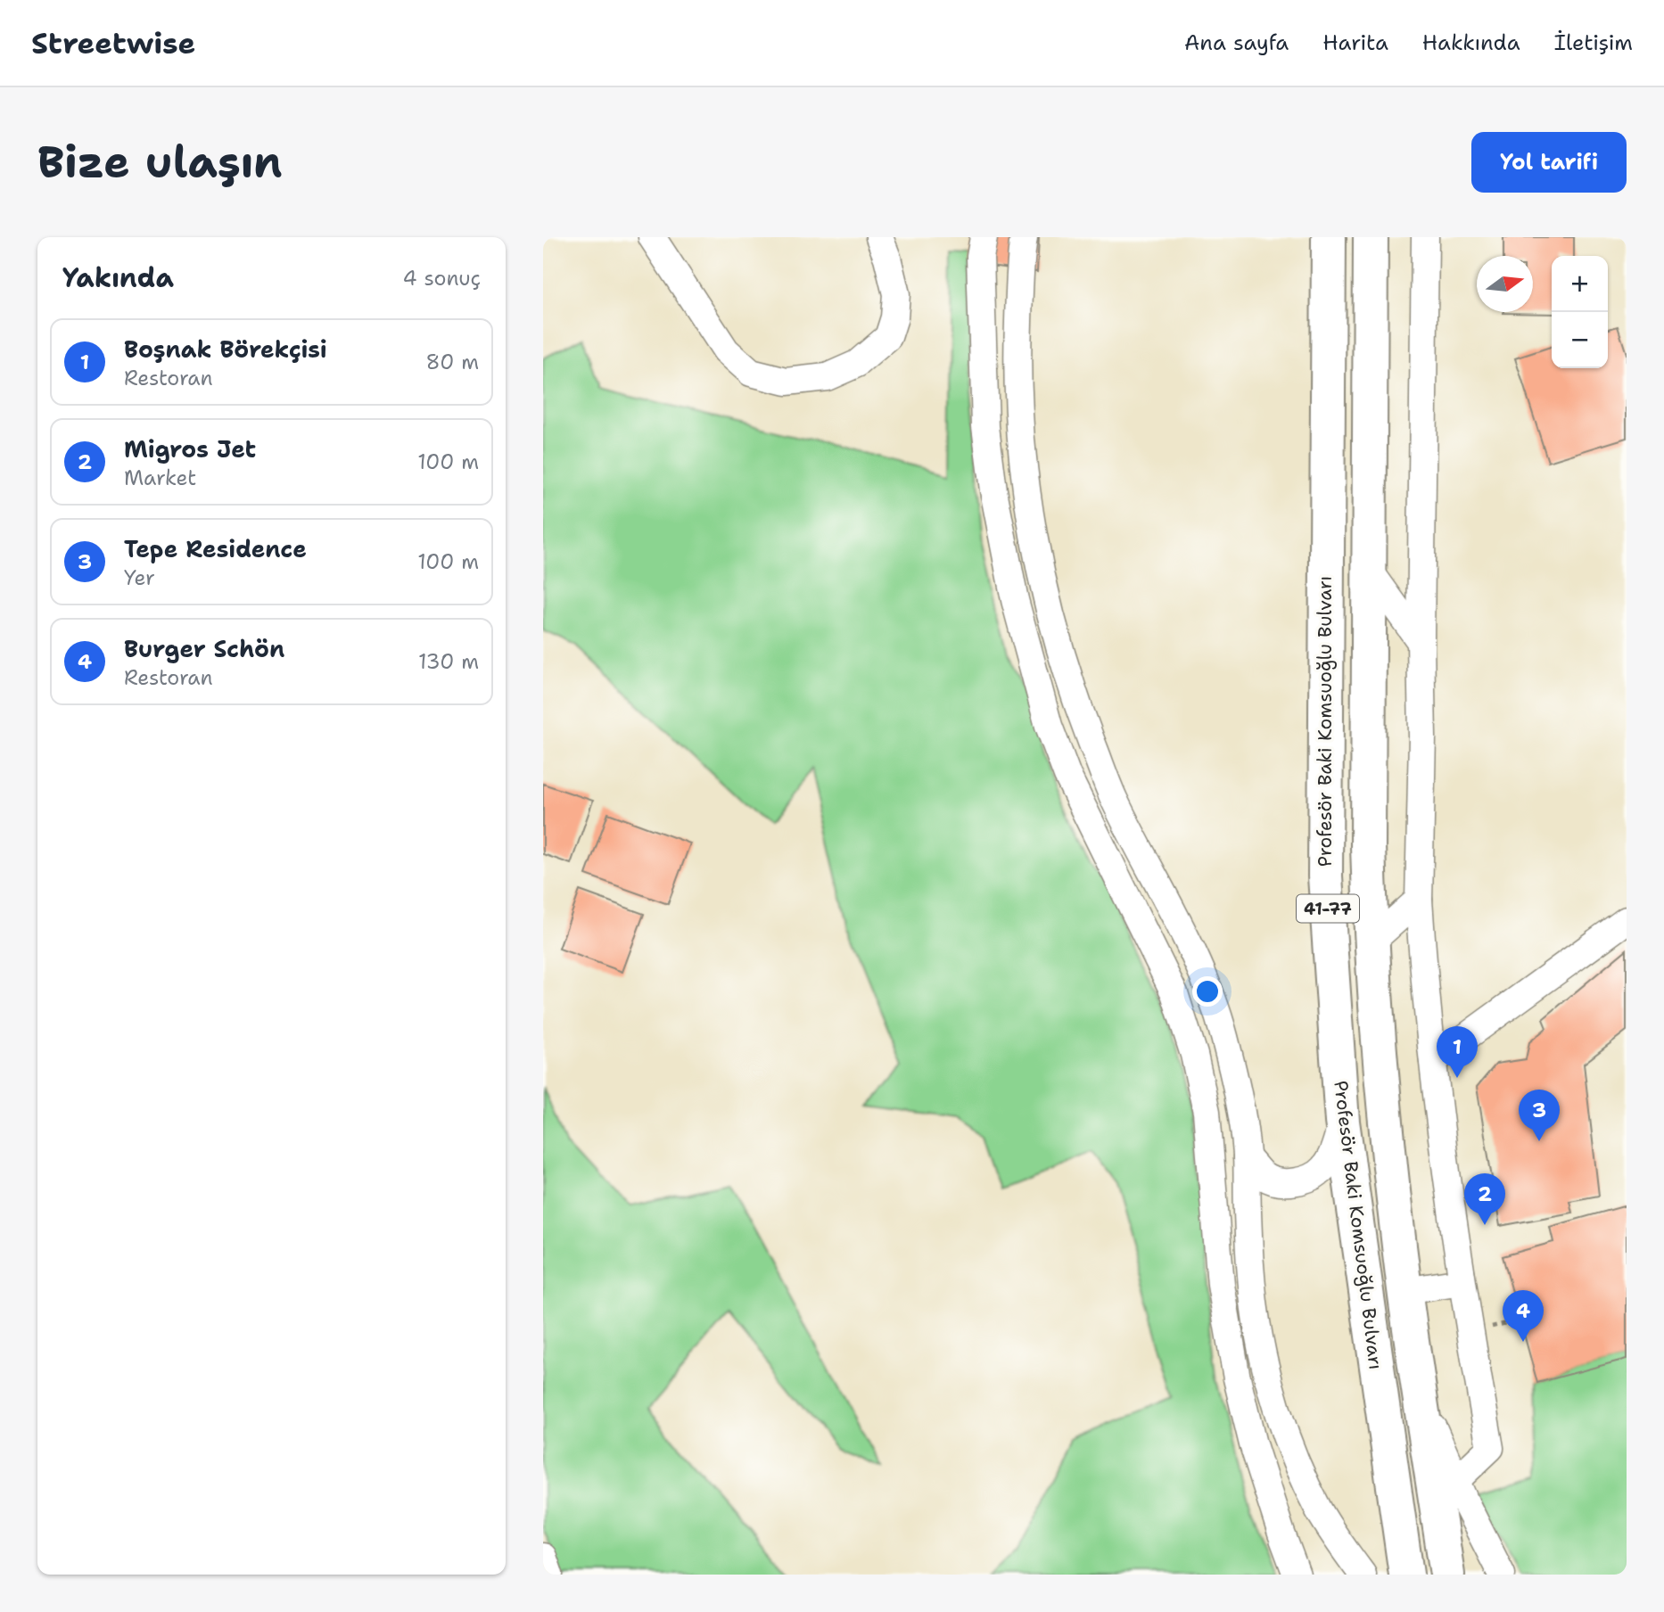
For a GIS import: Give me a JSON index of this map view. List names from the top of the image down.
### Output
{
  "streets": {
    "highway": ["Profesör Baki Komsuoğlu Bulvarı", "41-77"]
  },
  "north": "right",
  "page": {
    "header": "Streetwise",
    "nav": [
      "Ana sayfa",
      "Harita",
      "Hakkında",
      "İletişim"
    ],
    "buttons": "Yol tarifi",
    "title": "Bize ulaşın",
    "heading": ["Yakında", "4 sonuç"],
    "map_buttons": ["+", "−"],
    "list": [
      {
        "mark": "1",
        "name": "Boşnak Börekçisi",
        "note": "Restoran",
        "value": "80 m"
      },
      {
        "mark": "2",
        "name": "Migros Jet",
        "note": "Market",
        "value": "100 m"
      },
      {
        "mark": "3",
        "name": "Tepe Residence",
        "note": "Yer",
        "value": "100 m"
      },
      {
        "mark": "4",
        "name": "Burger Schön",
        "note": "Restoran",
        "value": "130 m"
      }
    ],
    "pins": [
      "1",
      "3",
      "2",
      "4"
    ]
  }
}
